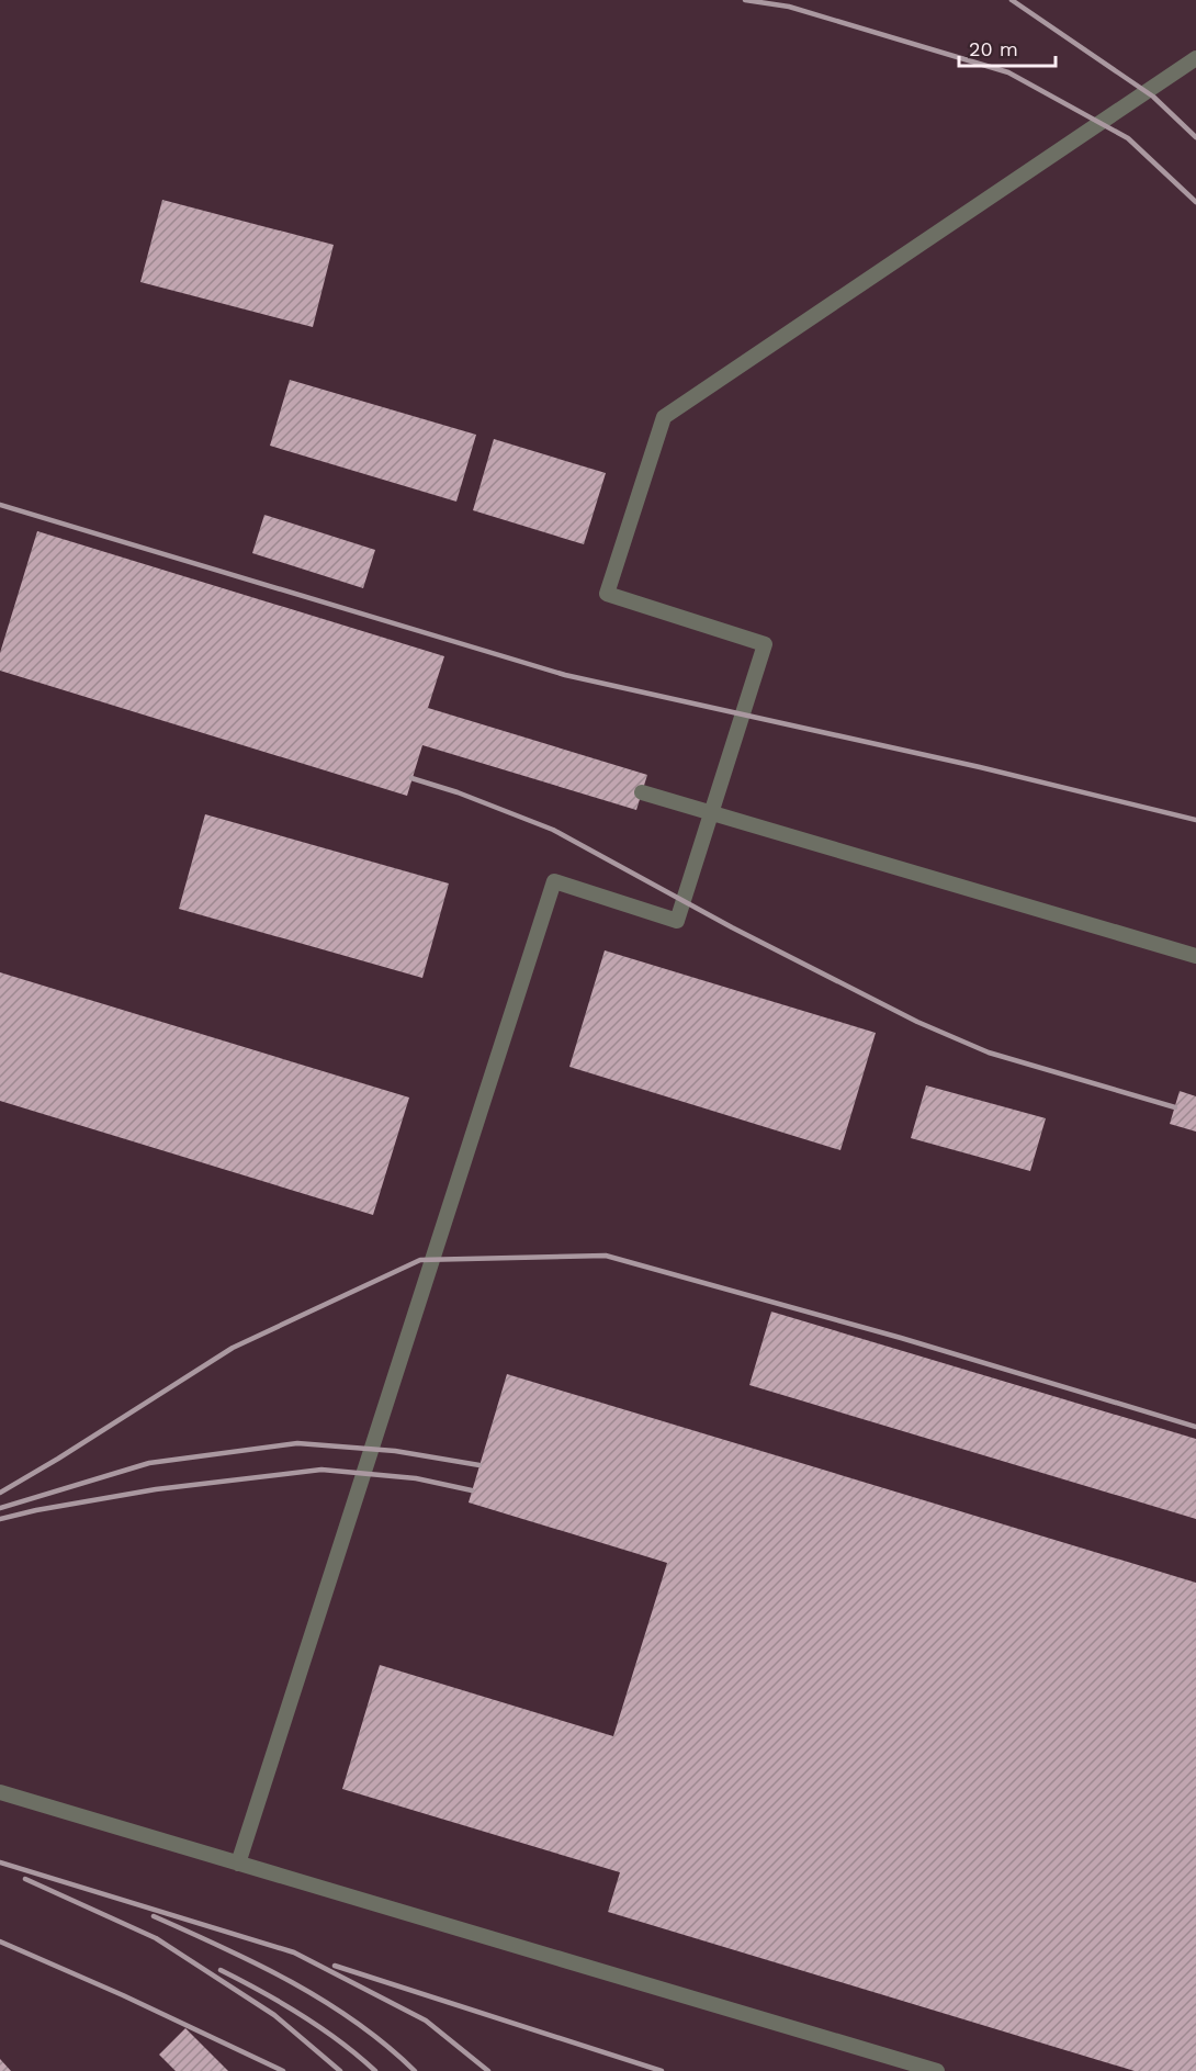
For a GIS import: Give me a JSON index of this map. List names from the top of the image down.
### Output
{
  "scale_bar": "20 m"
}
